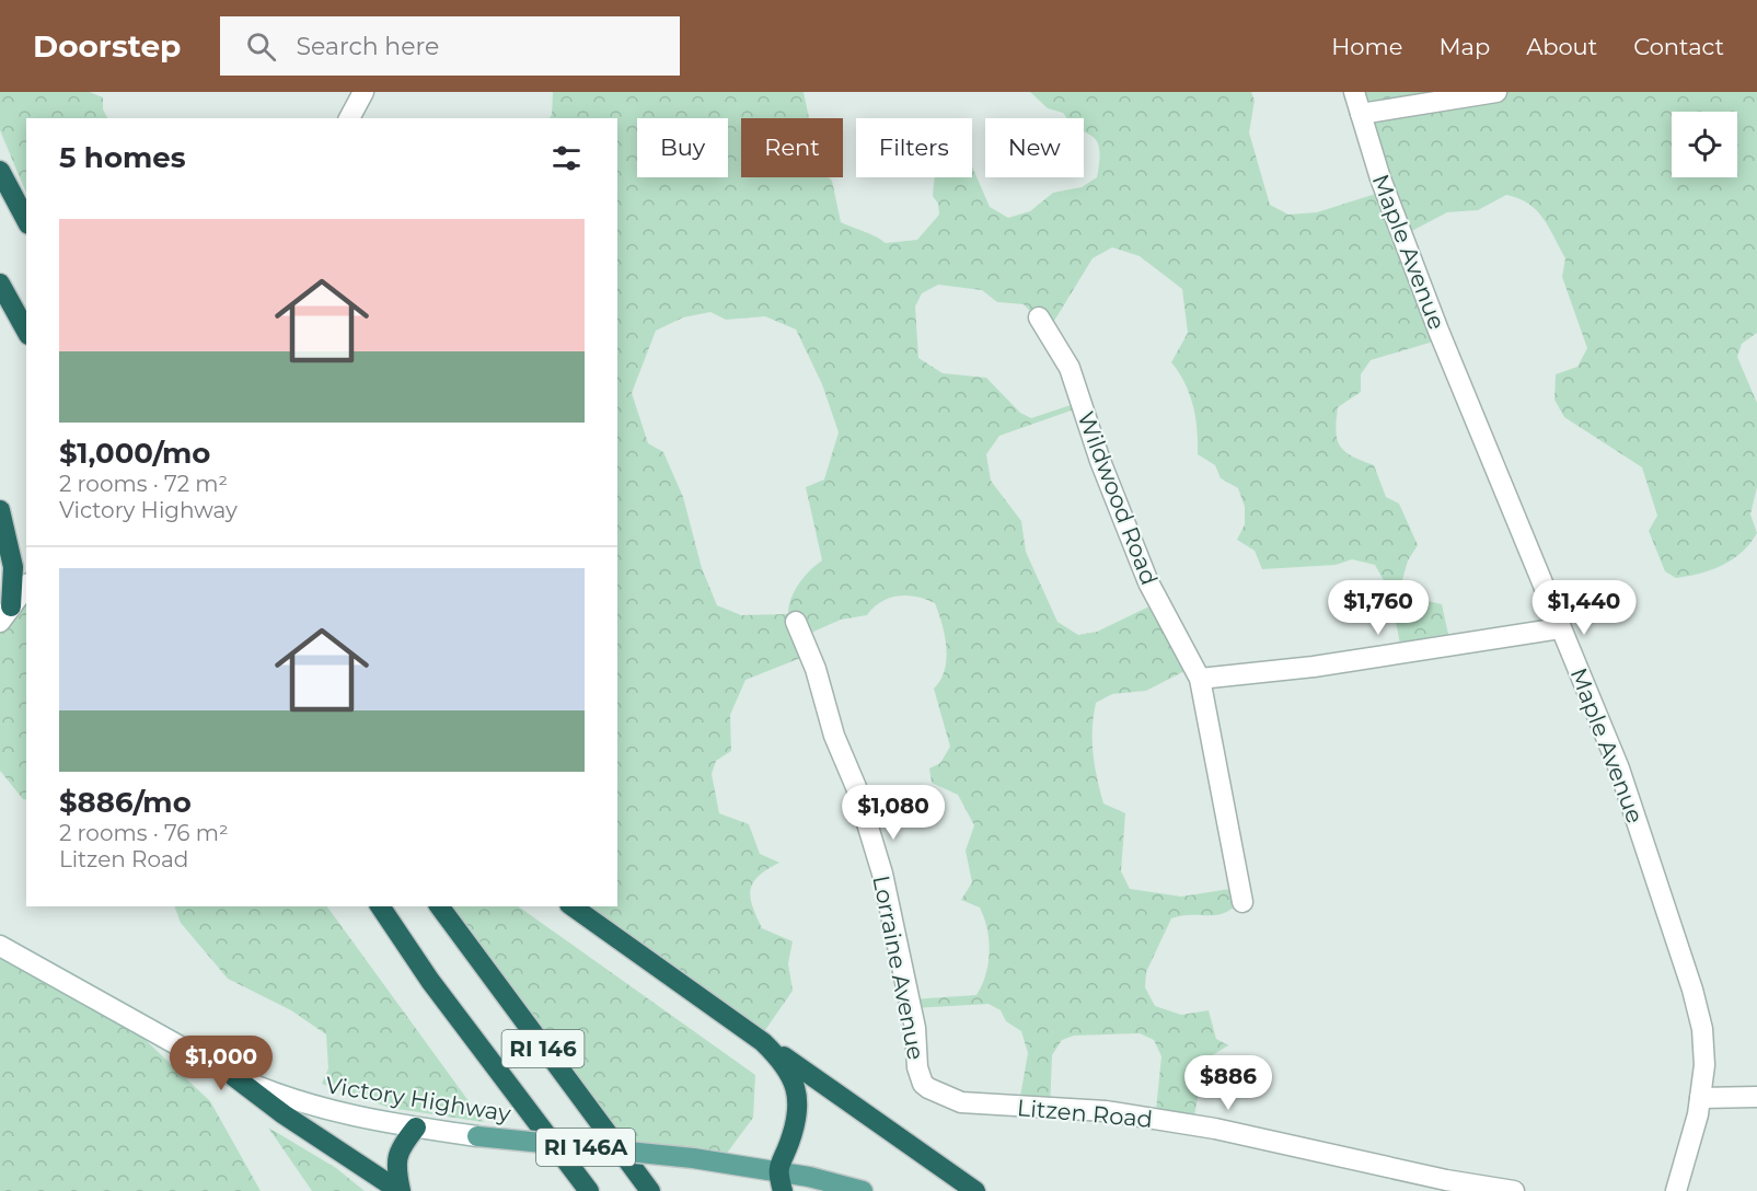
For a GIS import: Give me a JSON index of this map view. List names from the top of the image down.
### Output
{
  "streets": {
    "highway": ["RI 146"],
    "main road": ["Victory Highway", "RI 146A"],
    "street": [
      "Maple Avenue",
      "Wildwood Road",
      "Lorraine Avenue",
      "Litzen Road"
    ]
  },
  "crossings": [
    ["Lorraine Avenue", "Litzen Road"]
  ],
  "page": {
    "header": "Doorstep",
    "search": "Search here",
    "nav": [
      "Home",
      "Map",
      "About",
      "Contact"
    ],
    "chip": [
      "Buy",
      "Rent",
      "Filters",
      "New"
    ],
    "heading": "5 homes",
    "list": [
      {
        "name": "$1,000/mo",
        "note": "2 rooms · 72 m² · Victory Highway"
      },
      {
        "name": "$886/mo",
        "note": "2 rooms · 76 m² · Litzen Road"
      }
    ],
    "price": [
      "$1,760",
      "$1,440",
      "$1,080",
      "$1,000",
      "$886"
    ]
  }
}
